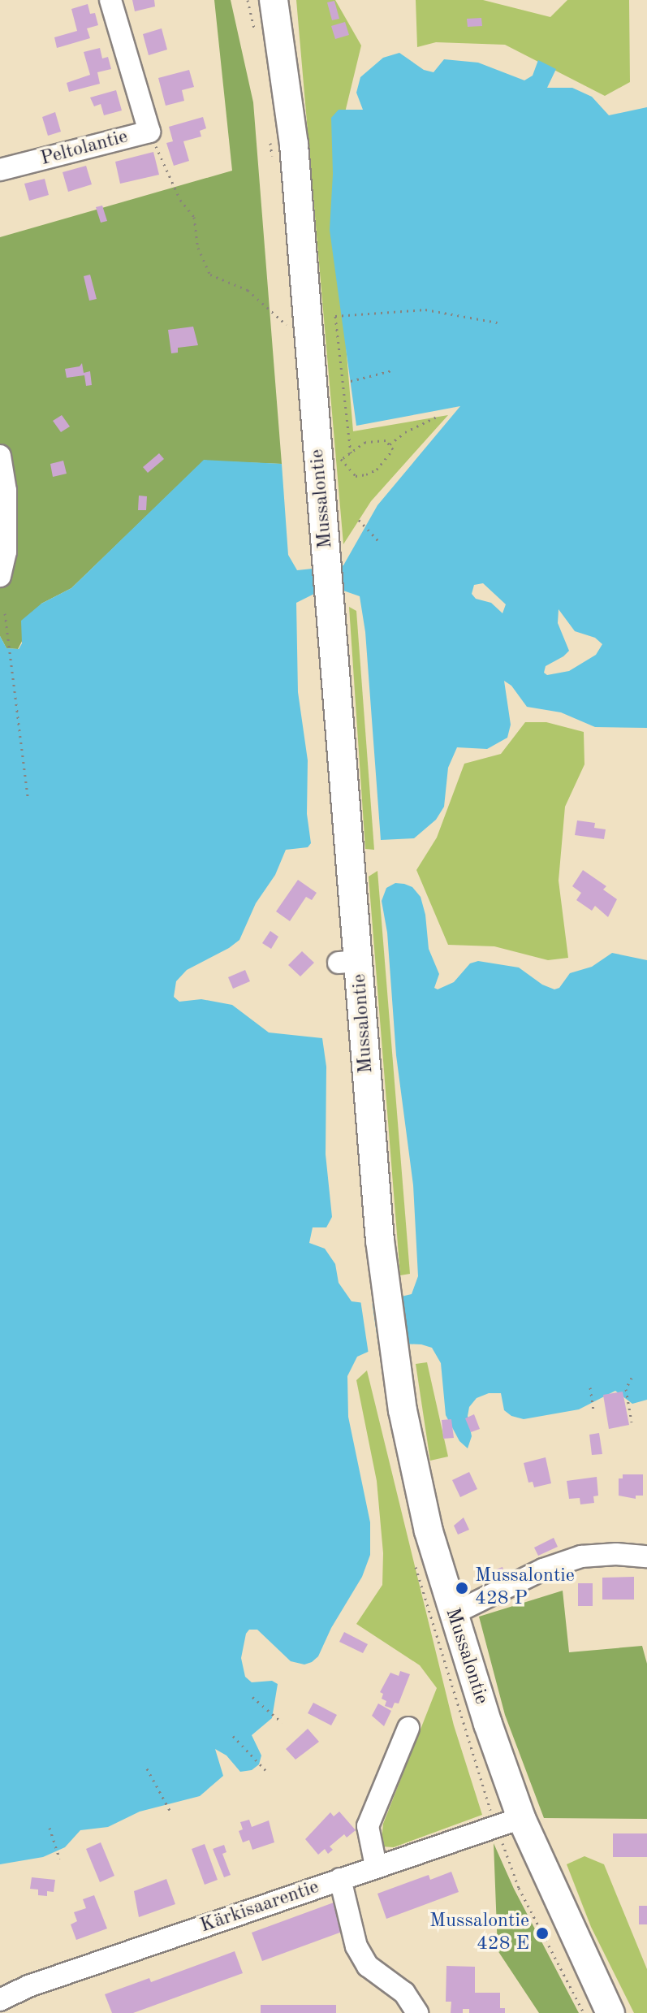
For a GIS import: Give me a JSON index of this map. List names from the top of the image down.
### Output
{
  "streets": {
    "main road": ["Mussalontie"],
    "street": ["Peltolantie", "Kärkisaarentie"]
  },
  "crossings": [
    ["Mussalontie", "Kärkisaarentie"]
  ],
  "places": ["Mussalontie 428 P", "Mussalontie 428 E"]
}
